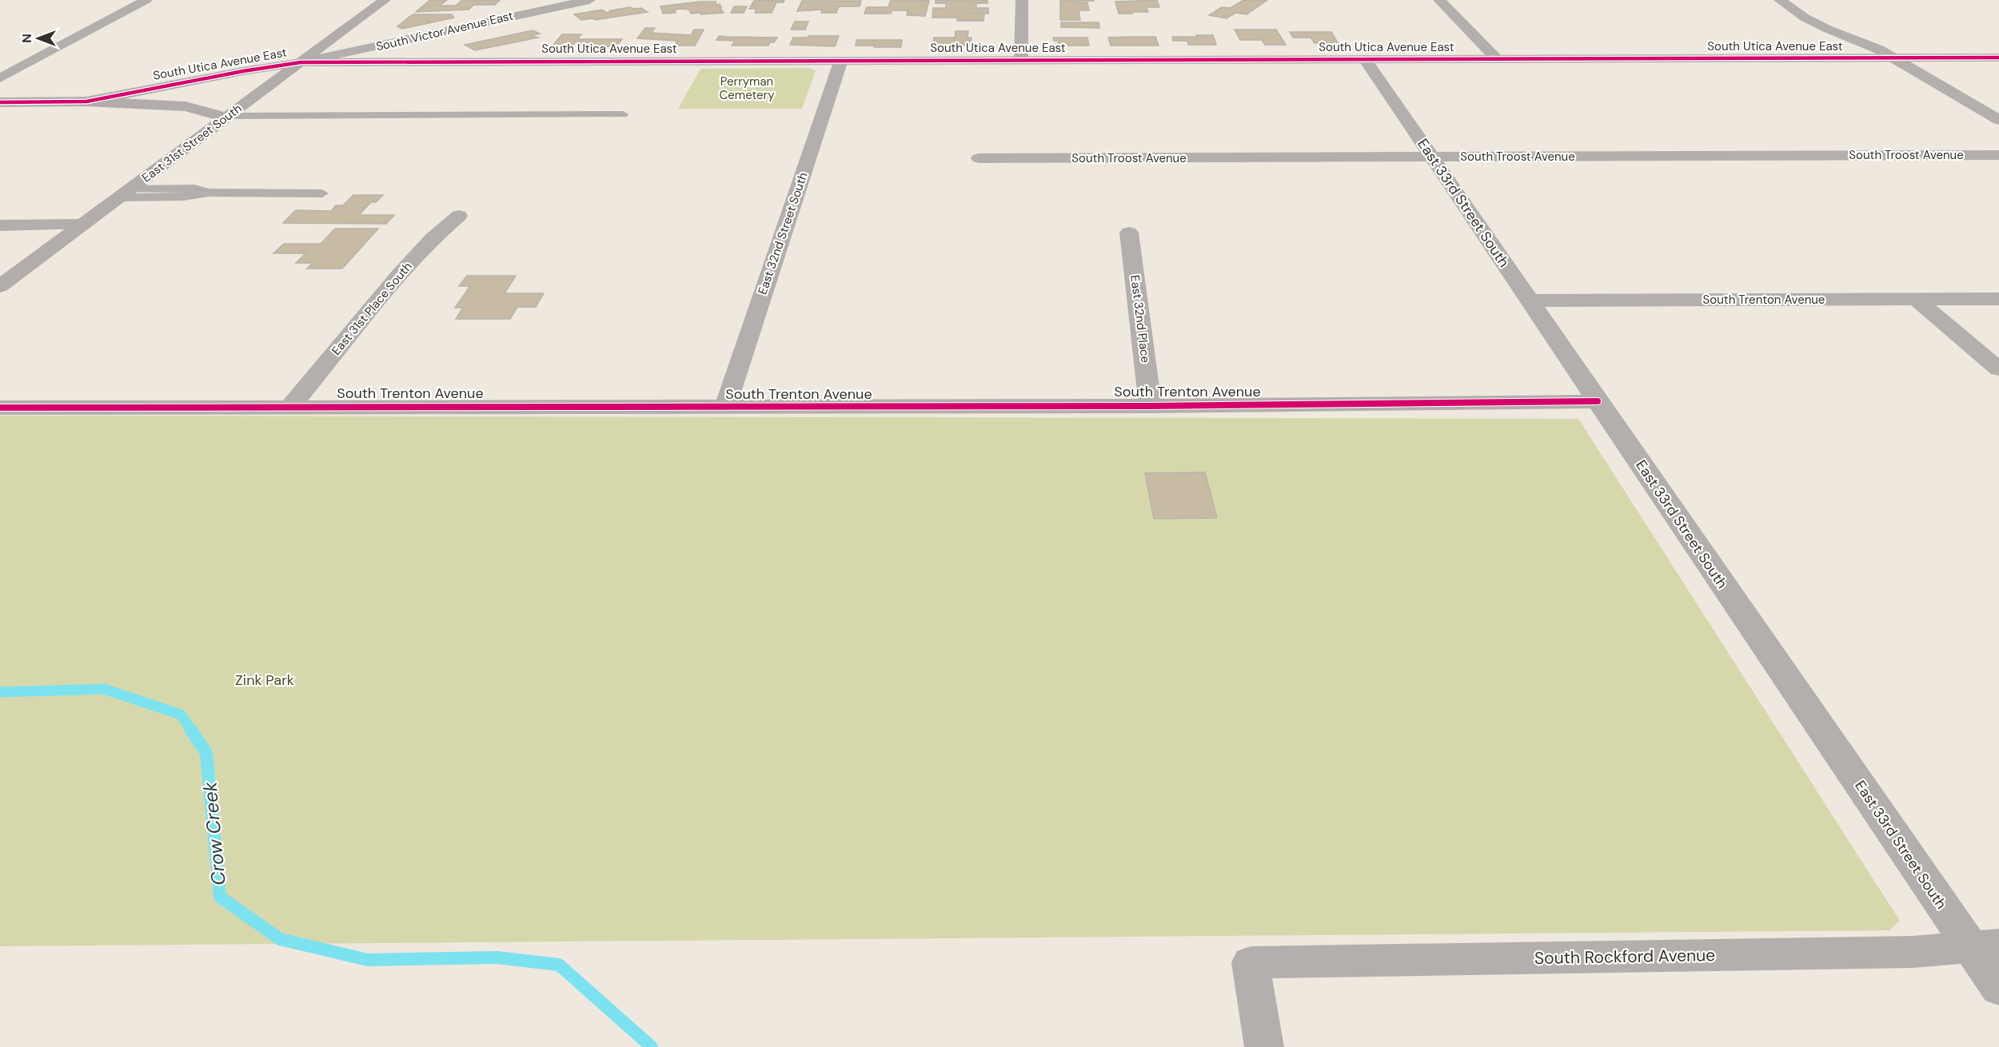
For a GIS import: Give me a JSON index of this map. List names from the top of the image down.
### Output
{
  "streets": {
    "main road": ["East 31st Street South"],
    "street": [
      "South Victor Avenue East",
      "South Utica Avenue East",
      "South Troost Avenue",
      "East 33rd Street South",
      "East 32nd Street South",
      "South Trenton Avenue",
      "East 31st Place South",
      "East 32nd Place",
      "South Rockford Avenue"
    ]
  },
  "crossings": [
    ["South Victor Avenue East", "South Utica Avenue East"],
    ["South Victor Avenue East", "East 31st Street South"],
    ["South Utica Avenue East", "East 31st Street South"],
    ["South Utica Avenue East", "East 33rd Street South"],
    ["South Utica Avenue East", "East 32nd Street South"],
    ["South Troost Avenue", "East 33rd Street South"],
    ["East 33rd Street South", "South Trenton Avenue"],
    ["East 33rd Street South", "South Rockford Avenue"],
    ["East 32nd Street South", "South Trenton Avenue"],
    ["South Trenton Avenue", "East 31st Place South"],
    ["South Trenton Avenue", "East 32nd Place"]
  ],
  "water": ["Crow Creek"],
  "parks": ["Perryman Cemetery", "Zink Park"],
  "north": "left"
}
